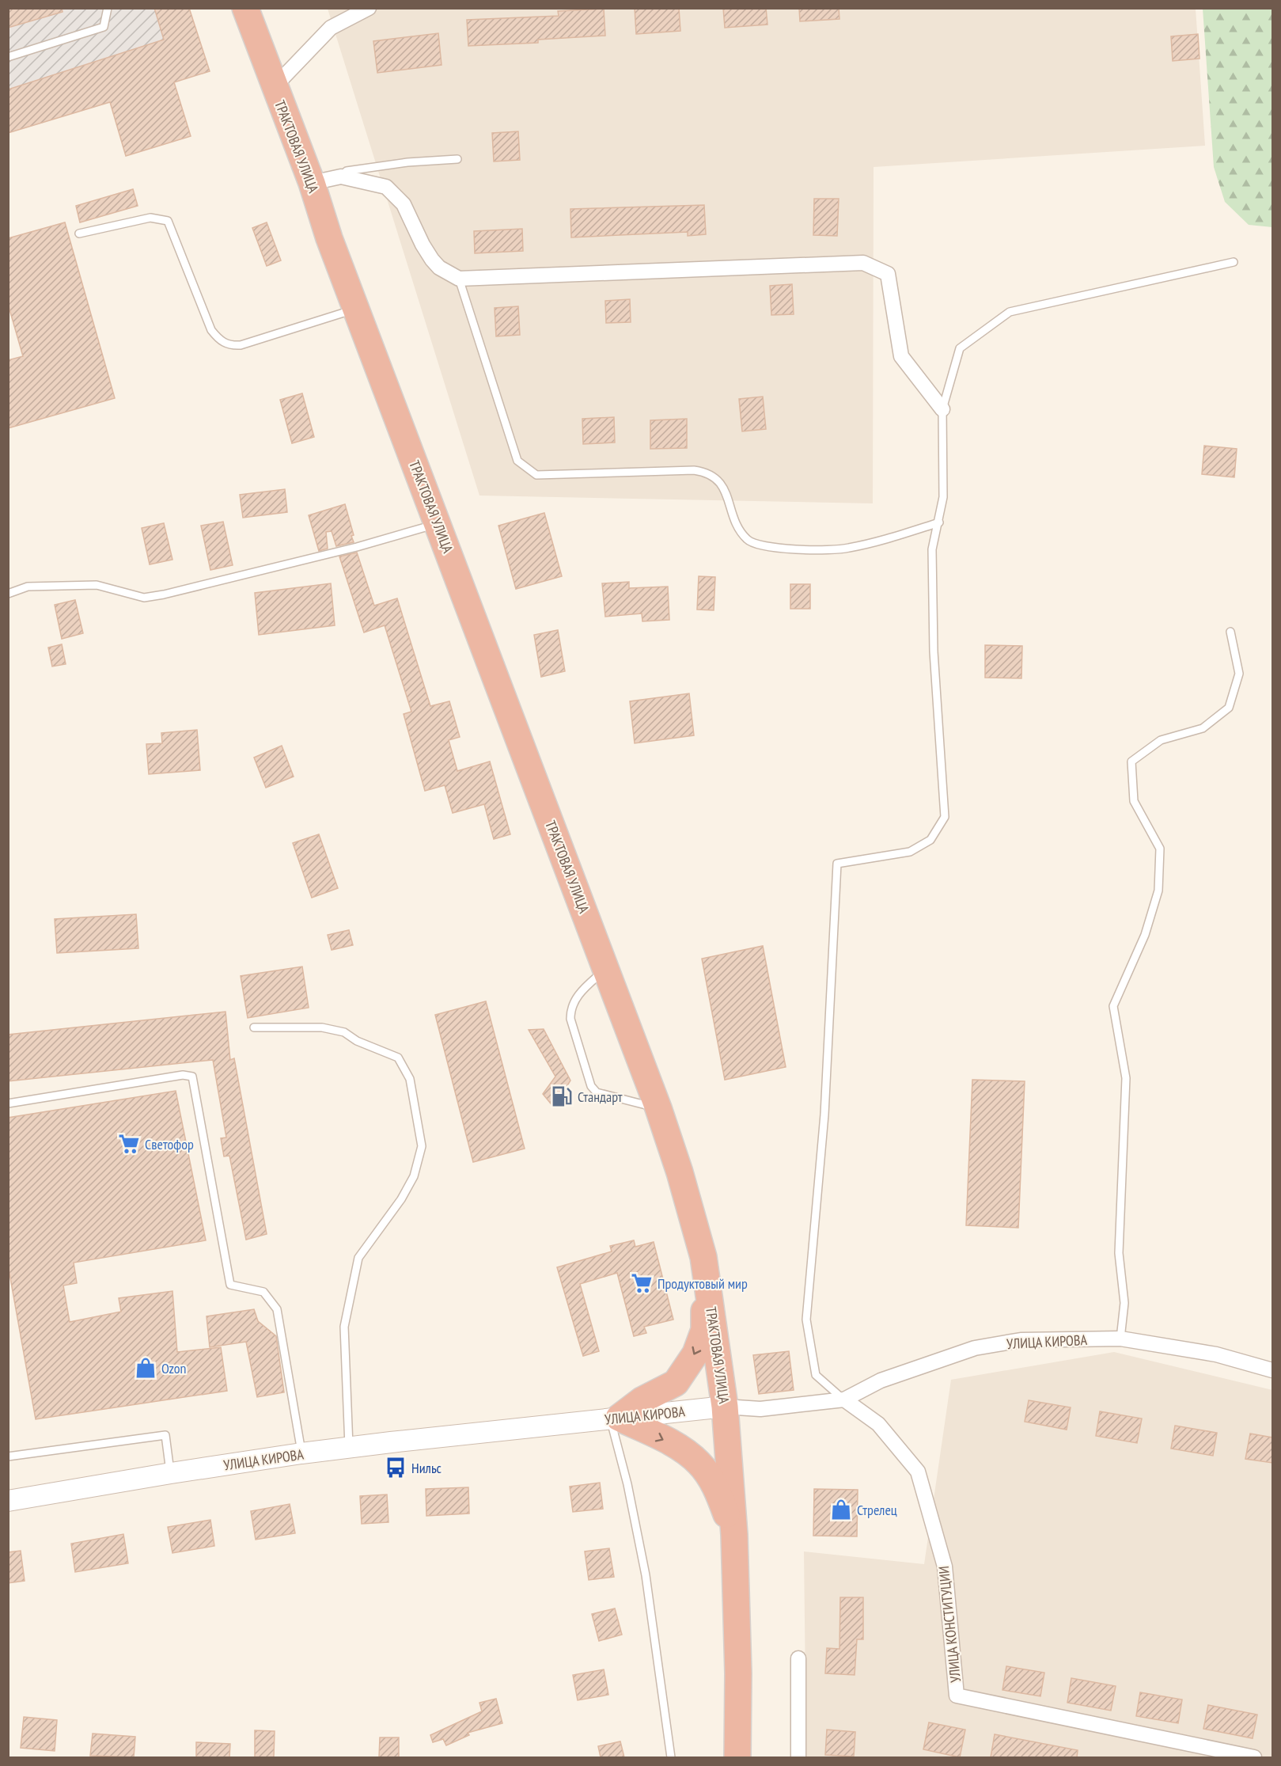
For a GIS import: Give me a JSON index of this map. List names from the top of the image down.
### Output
{
  "streets": {
    "highway": ["ТРАКТОВАЯ УЛИЦА"],
    "street": ["УЛИЦА КИРОВА", "УЛИЦА КОНСТИТУЦИИ"]
  },
  "crossings": [
    ["ТРАКТОВАЯ УЛИЦА", "УЛИЦА КИРОВА"],
    ["УЛИЦА КИРОВА", "УЛИЦА КОНСТИТУЦИИ"]
  ],
  "places": {
    "fuel station": ["Стандарт"],
    "supermarket": ["Светофор", "Продуктовый мир"],
    "shop": ["Ozon", "Стрелец"],
    "bus stop": ["Нильс"]
  }
}
